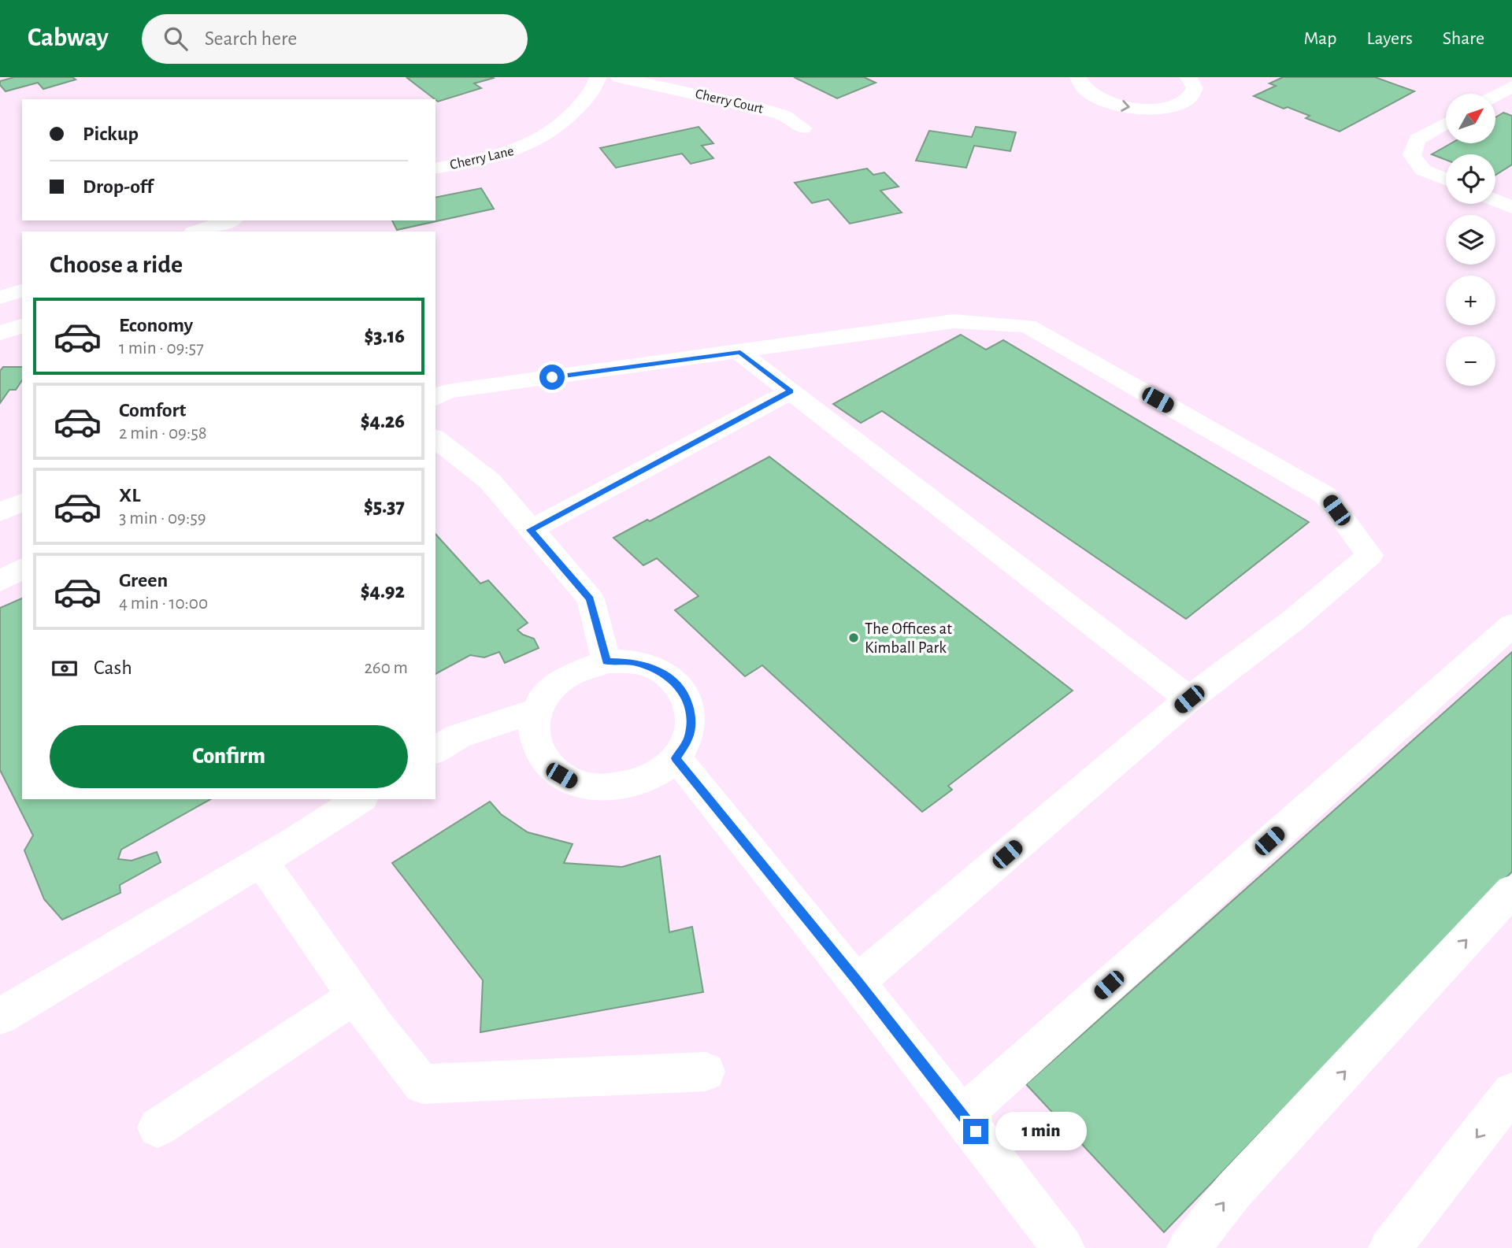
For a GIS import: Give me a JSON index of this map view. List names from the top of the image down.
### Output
{
  "streets": {
    "street": ["Cherry Court", "Cherry Lane"]
  },
  "places": ["The Offices at Kimball Park"],
  "north": "top right",
  "page": {
    "header": "Cabway",
    "search": "Search here",
    "nav": ["Map", "Layers", "Share"],
    "map_buttons": ["+", "−"],
    "banner": ["Pickup", "Drop-off"],
    "heading": "Choose a ride",
    "list": [
      {
        "name": "Economy",
        "note": "1 min · 09:57",
        "value": "$3.16"
      },
      {
        "name": "Comfort",
        "note": "2 min · 09:58",
        "value": "$4.26"
      },
      {
        "name": "XL",
        "note": "3 min · 09:59",
        "value": "$5.37"
      },
      {
        "name": "Green",
        "note": "4 min · 10:00",
        "value": "$4.92"
      }
    ],
    "pay": ["Cash", "260 m"],
    "buttons": "Confirm",
    "bubble": "1 min"
  }
}
